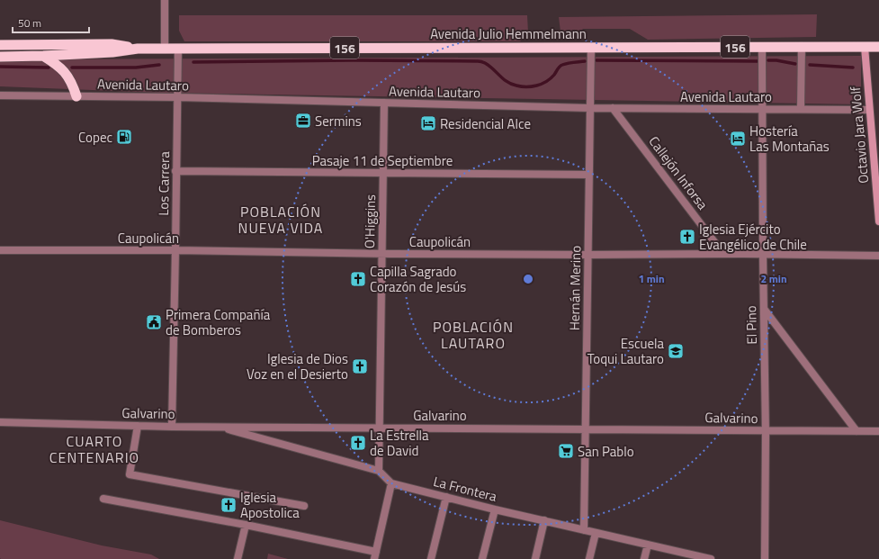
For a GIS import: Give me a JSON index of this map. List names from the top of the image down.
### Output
{
  "streets": {
    "highway": ["Avenida Julio Hemmelmann", "156"],
    "main road": ["Octavio Jara Wolf"],
    "street": [
      "Avenida Lautaro",
      "Pasaje 11 de Septiembre",
      "Callejón Inforsa",
      "Los Carrera",
      "O'Higgins",
      "Caupolicán",
      "Hernán Merino",
      "El Pino",
      "Galvarino",
      "La Frontera"
    ]
  },
  "crossings": [
    ["Avenida Julio Hemmelmann", "Octavio Jara Wolf"],
    ["Avenida Julio Hemmelmann", "Los Carrera"],
    ["Avenida Julio Hemmelmann", "Hernán Merino"],
    ["Avenida Julio Hemmelmann", "El Pino"],
    ["Avenida Lautaro", "Octavio Jara Wolf"],
    ["Avenida Lautaro", "Callejón Inforsa"],
    ["Avenida Lautaro", "Los Carrera"],
    ["Avenida Lautaro", "O'Higgins"],
    ["Avenida Lautaro", "Hernán Merino"],
    ["Avenida Lautaro", "El Pino"],
    ["Pasaje 11 de Septiembre", "Los Carrera"],
    ["Pasaje 11 de Septiembre", "O'Higgins"],
    ["Pasaje 11 de Septiembre", "Hernán Merino"],
    ["Callejón Inforsa", "Caupolicán"],
    ["Los Carrera", "Caupolicán"],
    ["Los Carrera", "Galvarino"],
    ["O'Higgins", "Caupolicán"],
    ["O'Higgins", "Galvarino"],
    ["Caupolicán", "Hernán Merino"],
    ["Caupolicán", "El Pino"],
    ["Hernán Merino", "Galvarino"],
    ["Hernán Merino", "La Frontera"],
    ["El Pino", "Galvarino"]
  ],
  "districts": ["POBLACIÓN NUEVA VIDA", "POBLACIÓN LAUTARO", "CUARTO CENTENARIO"],
  "places": {
    "office": ["Sermins"],
    "hotel": ["Residencial Alce", "Hostería Las Montañas"],
    "fuel station": ["Copec"],
    "church": [
      "Iglesia Ejército Evangélico de Chile",
      "Capilla Sagrado Corazón de Jesús",
      "Iglesia de Dios Voz en el Desierto",
      "La Estrella de David",
      "Iglesia Apostolica"
    ],
    "public building": ["Primera Compañía de Bomberos"],
    "school or university": ["Escuela Toqui Lautaro"],
    "supermarket": ["San Pablo"]
  },
  "scale_bar": "50 m",
  "rings": ["1 min", "2 min"]
}
